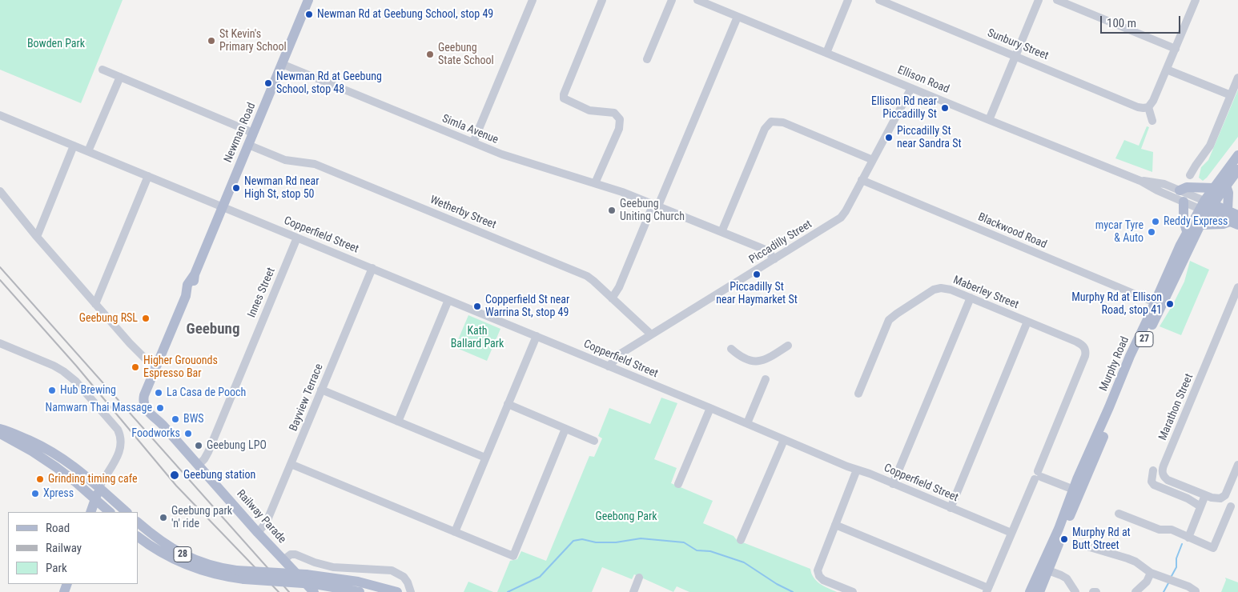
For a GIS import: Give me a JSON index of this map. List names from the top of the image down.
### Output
{
  "streets": {
    "main road": [
      "Ellison Road",
      "Newman Road",
      "27",
      "Murphy Road",
      "Railway Parade",
      "28"
    ],
    "street": [
      "Sunbury Street",
      "Simla Avenue",
      "Wetherby Street",
      "Blackwood Road",
      "Copperfield Street",
      "Piccadilly Street",
      "Innes Street",
      "Maberley Street",
      "Bayview Terrace",
      "Marathon Street"
    ]
  },
  "crossings": [
    ["Ellison Road", "Piccadilly Street"],
    ["Ellison Road", "Murphy Road"],
    ["Simla Avenue", "Newman Road"],
    ["Simla Avenue", "Piccadilly Street"],
    ["Newman Road", "Wetherby Street"],
    ["Newman Road", "Copperfield Street"],
    ["Newman Road", "Railway Parade"],
    ["Wetherby Street", "Piccadilly Street"],
    ["Blackwood Road", "Piccadilly Street"],
    ["Blackwood Road", "Murphy Road"],
    ["Copperfield Street", "Piccadilly Street"],
    ["Copperfield Street", "Innes Street"],
    ["Copperfield Street", "Bayview Terrace"],
    ["Innes Street", "Railway Parade"],
    ["Bayview Terrace", "Railway Parade"],
    ["Railway Parade", "28"]
  ],
  "districts": ["Geebung"],
  "parks": ["Bowden Park", "Kath Ballard Park", "Geebong Park"],
  "places": [
    "Newman Rd at Geebung School, stop 49",
    "St Kevin's Primary School",
    "Geebung State School",
    "Newman Rd at Geebung School, stop 48",
    "Ellison Rd near Piccadilly St",
    "Piccadilly St near Sandra St",
    "Newman Rd near High St, stop 50",
    "Geebung Uniting Church",
    "Reddy Express",
    "mycar Tyre & Auto",
    "Piccadilly St near Haymarket St",
    "Murphy Rd at Ellison Road, stop 41",
    "Copperfield St near Warrina St, stop 49",
    "Geebung RSL",
    "Higher Grouonds Espresso Bar",
    "Hub Brewing",
    "La Casa de Pooch",
    "Namwarn Thai Massage",
    "BWS",
    "Foodworks",
    "Geebung LPO",
    "Geebung station",
    "Grinding timing cafe",
    "Xpress",
    "Geebung park 'n' ride",
    "Murphy Rd at Butt Street"
  ],
  "legend": ["Road", "Railway", "Park"],
  "scale_bar": "100 m"
}
